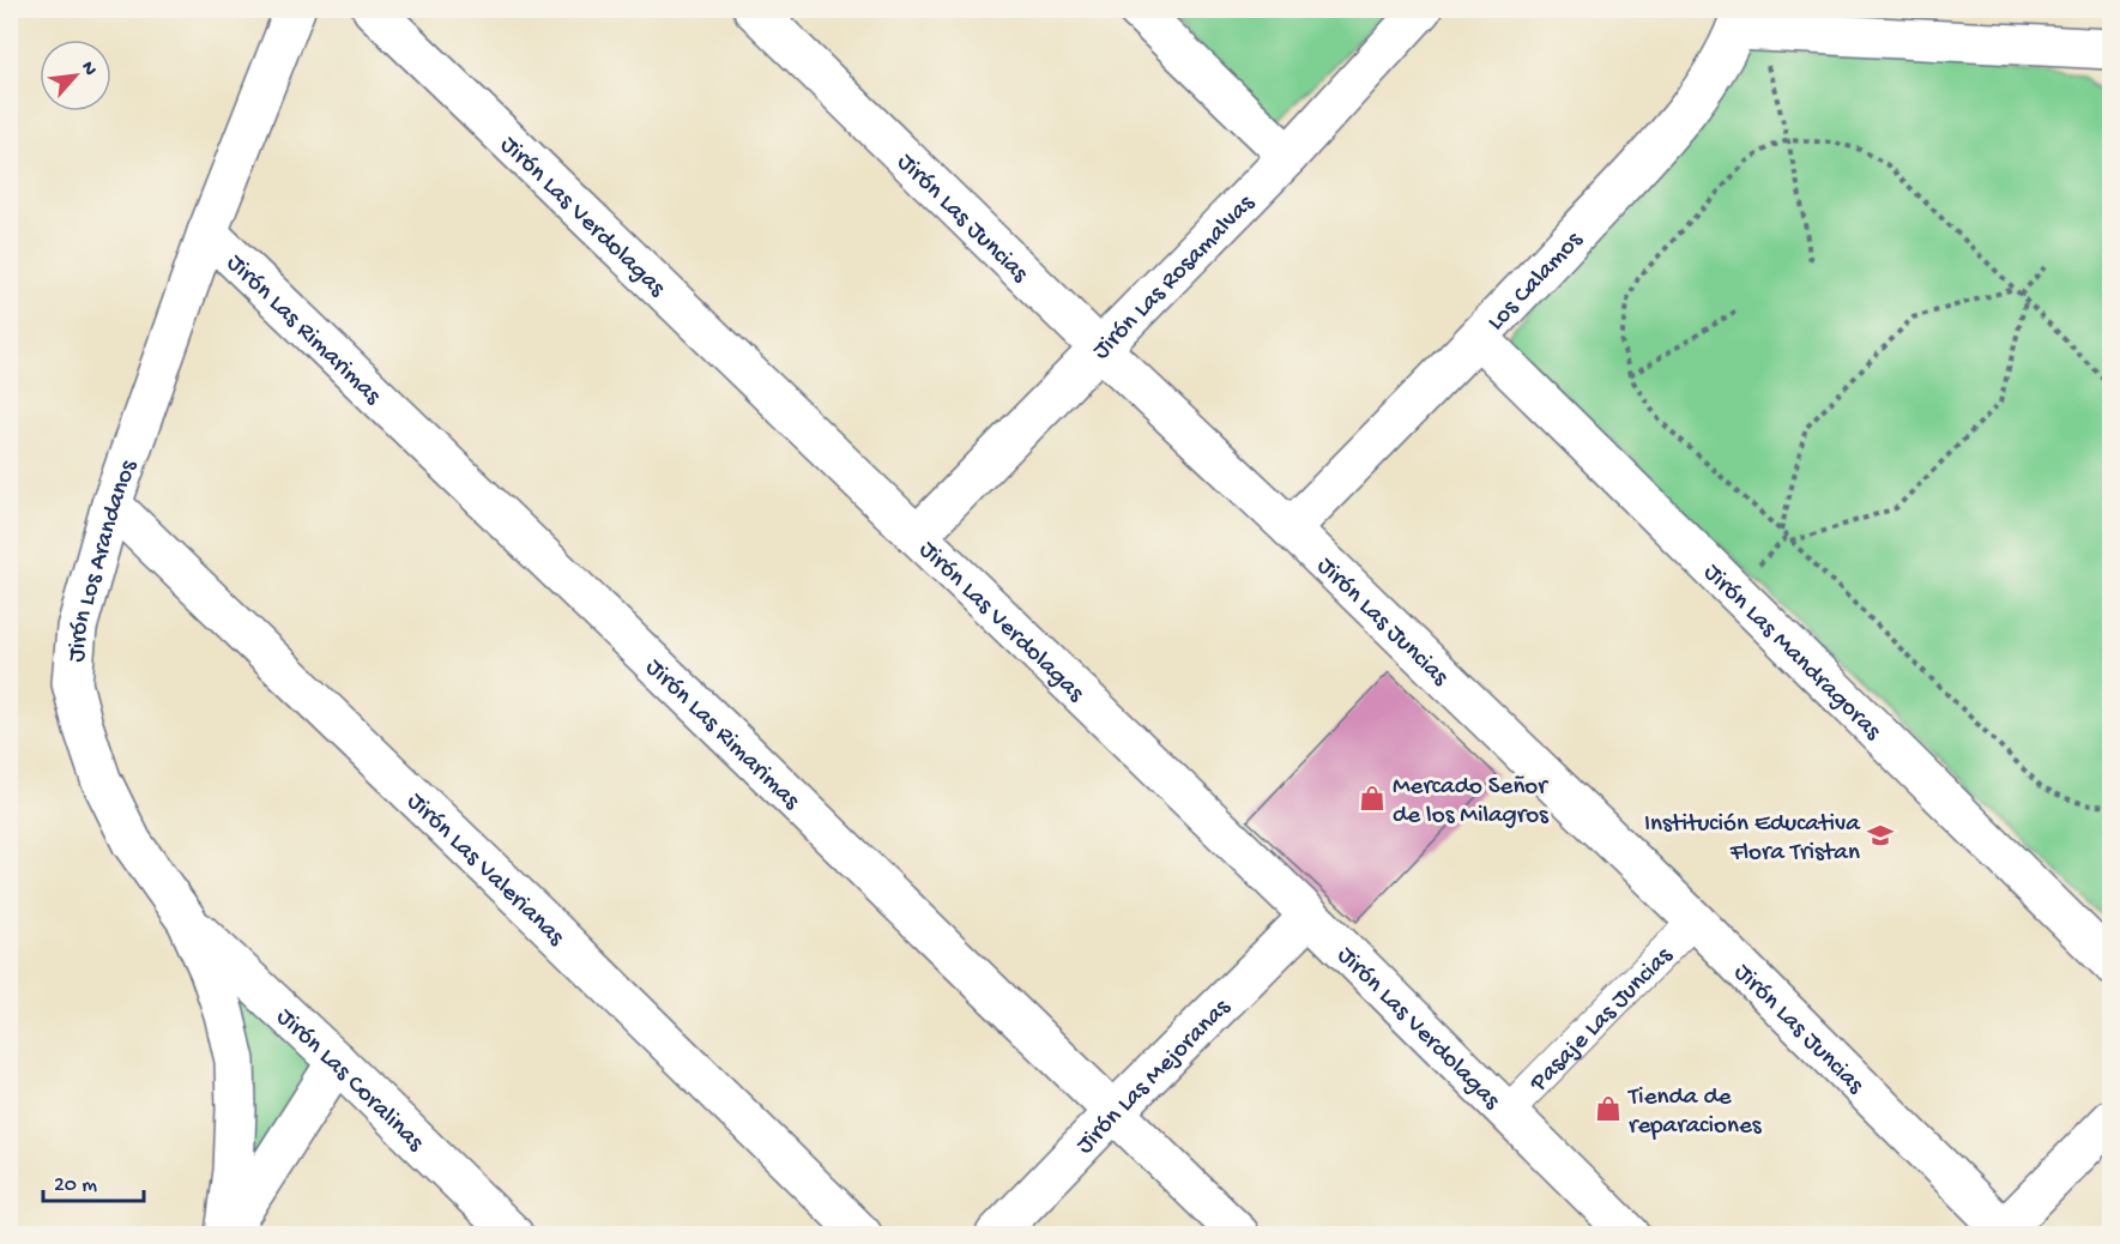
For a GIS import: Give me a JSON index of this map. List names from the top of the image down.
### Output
{
  "streets": {
    "street": [
      "Jirón Las Verdolagas",
      "Jirón Las Juncias",
      "Jirón Las Rosamalvas",
      "Los Calamos",
      "Jirón Las Rimarimas",
      "Jirón Los Arandanos",
      "Jirón Las Mandragoras",
      "Jirón Las Valerianas",
      "Pasaje Las Juncias",
      "Jirón Las Mejoranas",
      "Jirón Las Coralinas"
    ]
  },
  "crossings": [
    ["Jirón Las Verdolagas", "Jirón Las Rosamalvas"],
    ["Jirón Las Verdolagas", "Pasaje Las Juncias"],
    ["Jirón Las Verdolagas", "Jirón Las Mejoranas"],
    ["Jirón Las Juncias", "Jirón Las Rosamalvas"],
    ["Jirón Las Juncias", "Los Calamos"],
    ["Jirón Las Juncias", "Pasaje Las Juncias"],
    ["Los Calamos", "Jirón Las Mandragoras"],
    ["Jirón Las Rimarimas", "Jirón Los Arandanos"],
    ["Jirón Las Rimarimas", "Jirón Las Mejoranas"],
    ["Jirón Los Arandanos", "Jirón Las Valerianas"],
    ["Jirón Los Arandanos", "Jirón Las Coralinas"]
  ],
  "places": {
    "shop": ["Mercado Señor de los Milagros", "Tienda de reparaciones"],
    "school or university": ["Institución Educativa Flora Tristan"]
  },
  "scale_bar": "20 m",
  "north": "top right"
}
